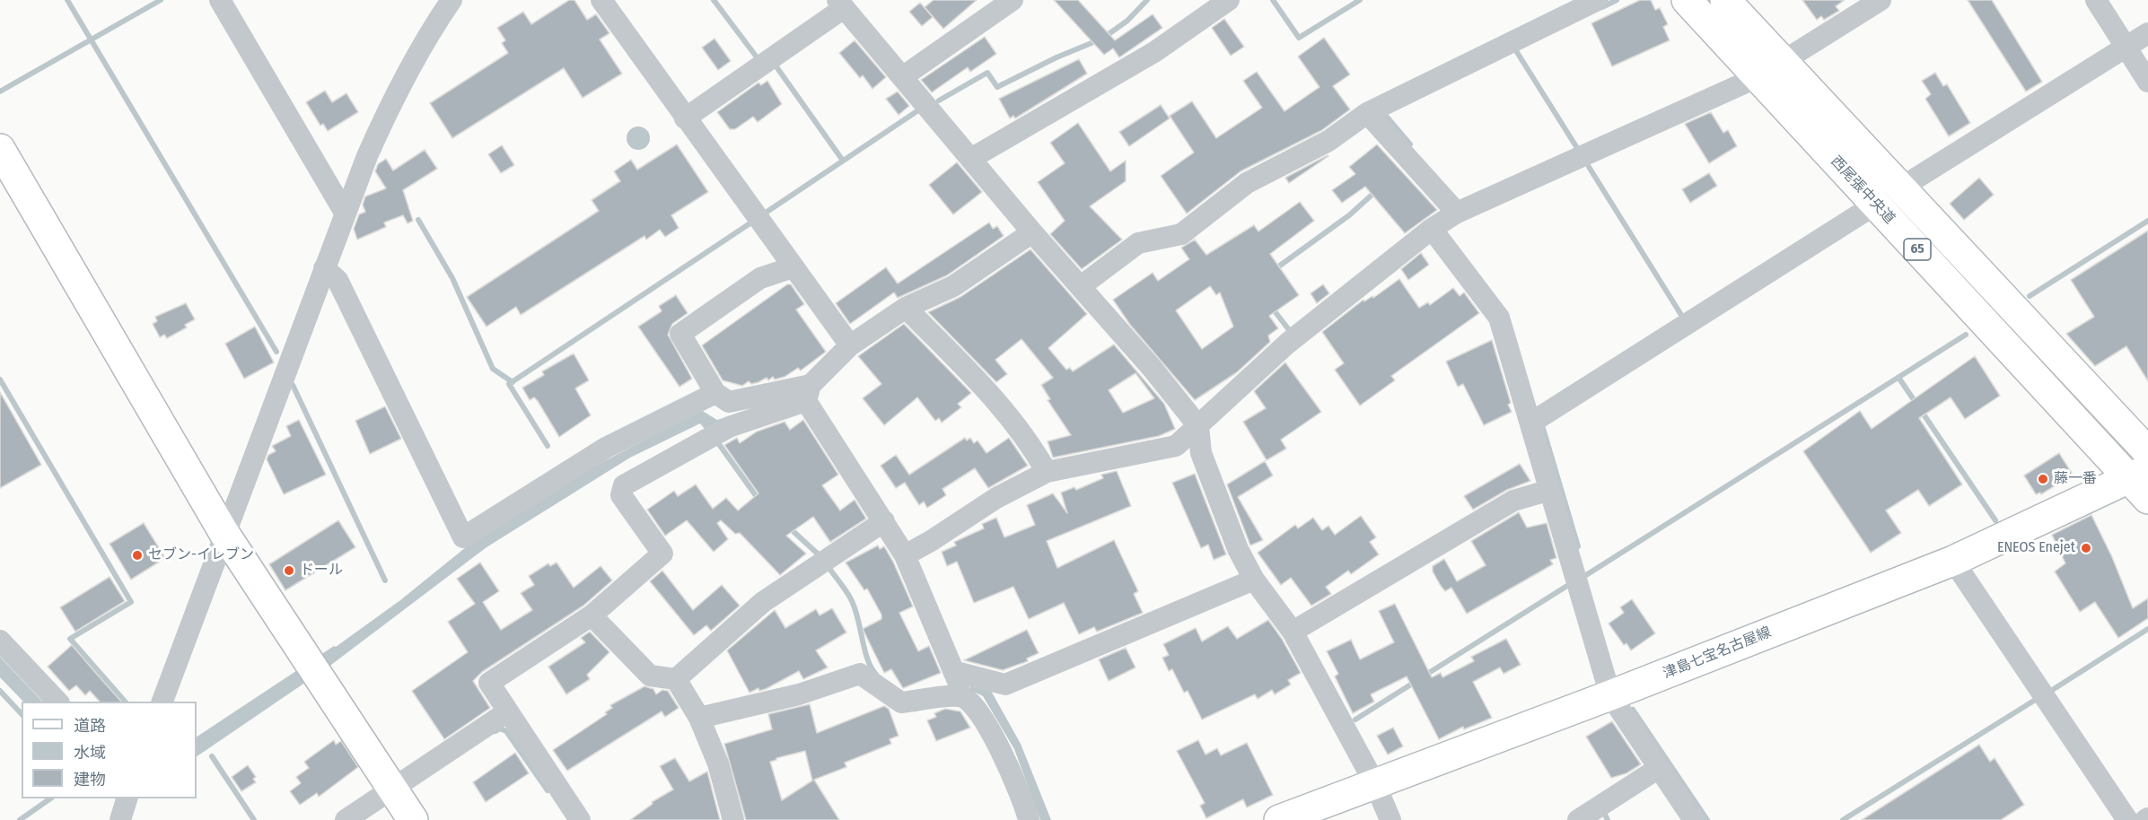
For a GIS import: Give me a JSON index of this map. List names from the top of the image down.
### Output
{
  "streets": {
    "main road": ["西尾張中央道", "65", "津島七宝名古屋線"]
  },
  "crossings": [
    ["西尾張中央道", "津島七宝名古屋線"]
  ],
  "places": [
    "藤一番",
    "ENEOS Enejet",
    "セブン-イレブン",
    "ドール"
  ],
  "legend": ["道路", "水域", "建物"]
}
